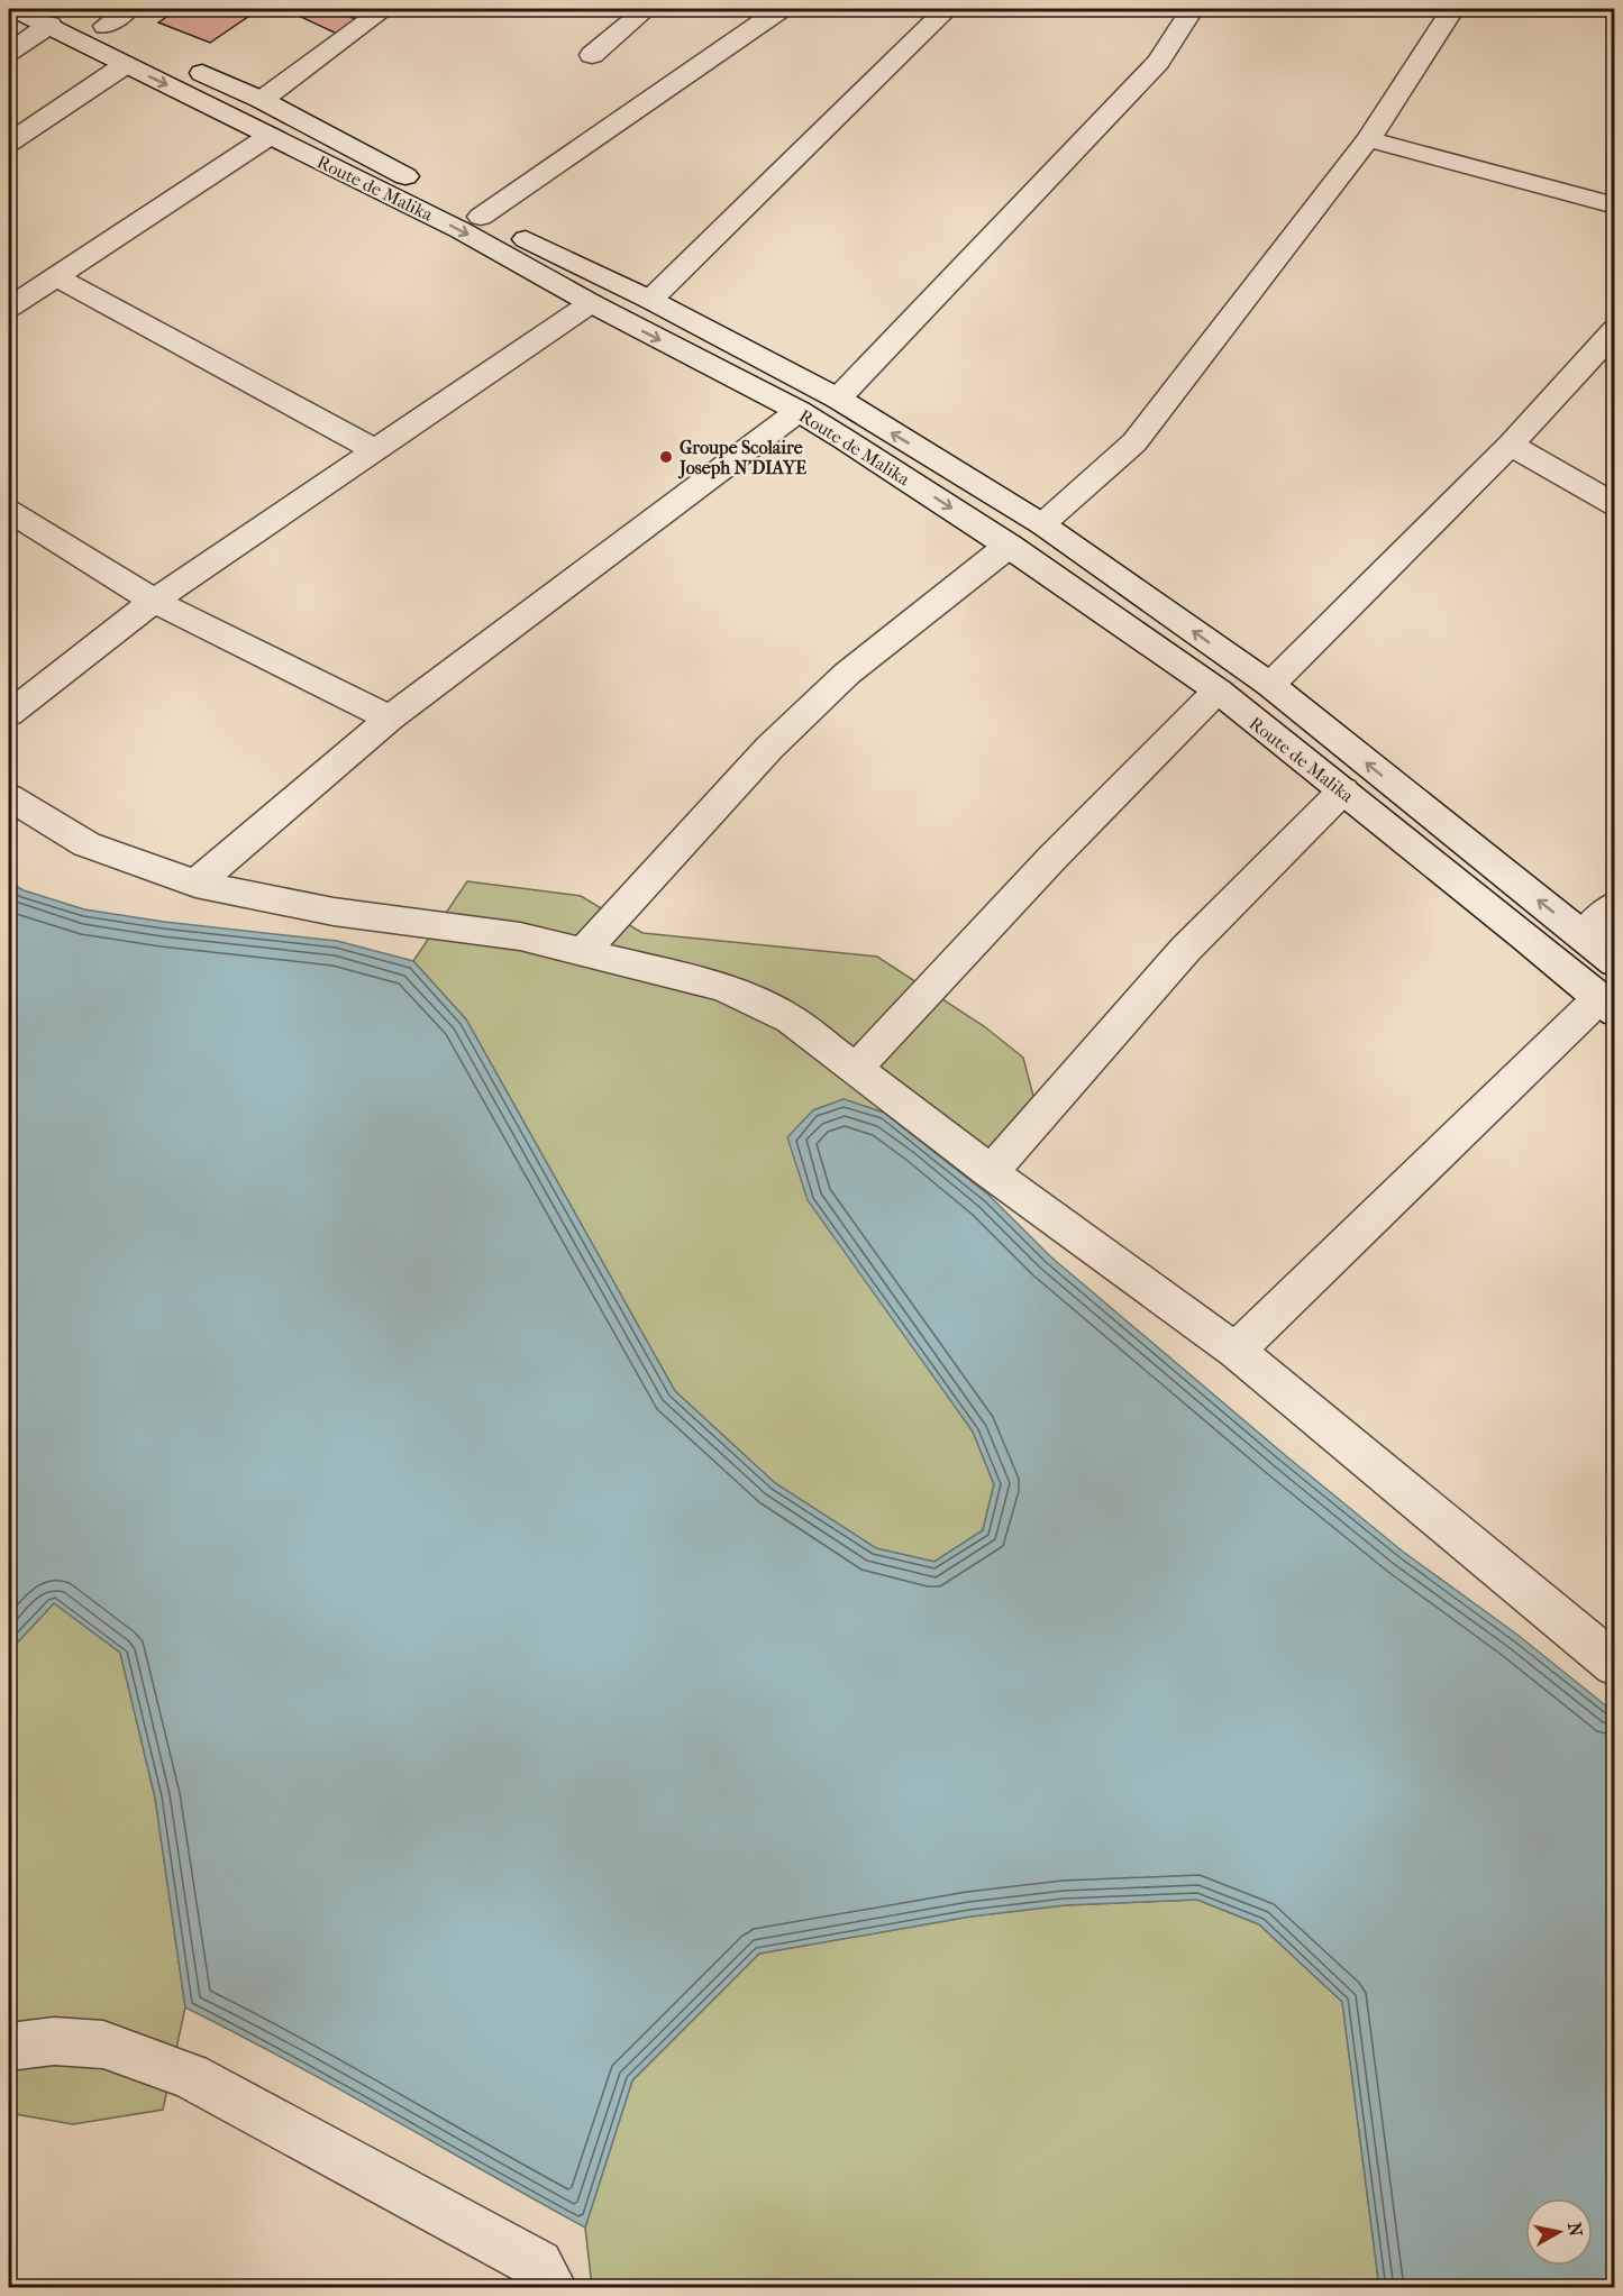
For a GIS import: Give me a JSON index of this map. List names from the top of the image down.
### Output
{
  "streets": {
    "street": ["Route de Malika"]
  },
  "places": ["Groupe Scolaire Joseph N'DIAYE"],
  "north": "right"
}
